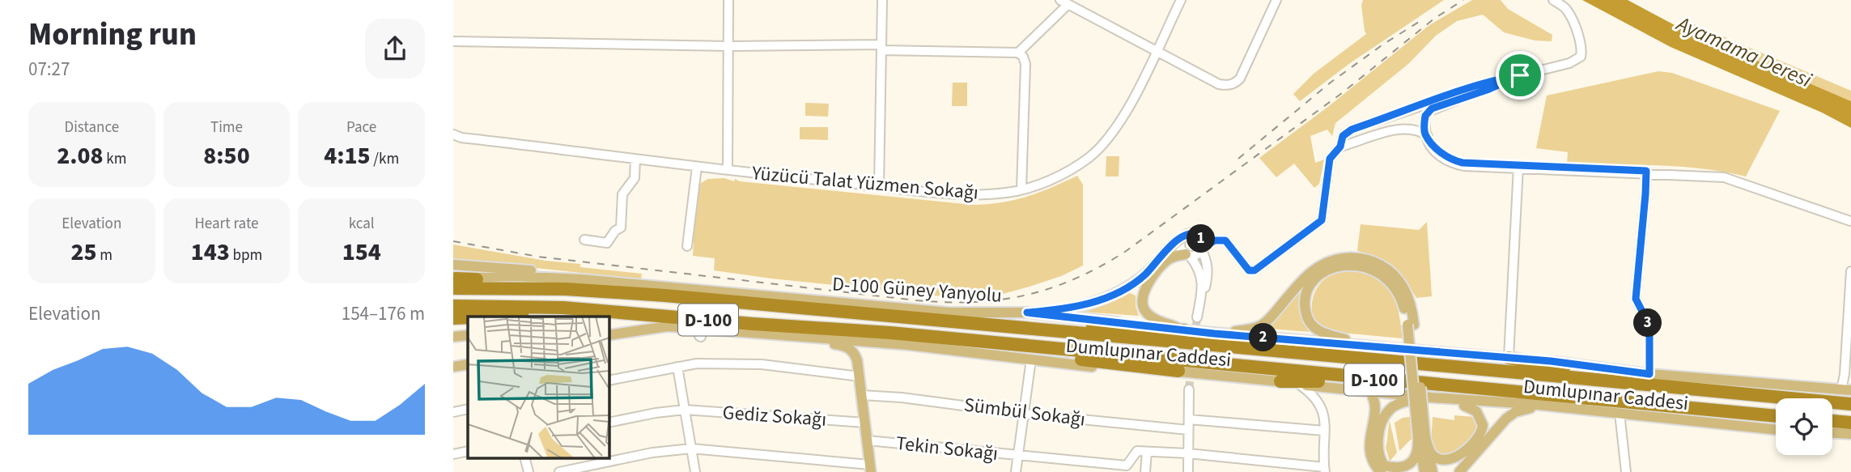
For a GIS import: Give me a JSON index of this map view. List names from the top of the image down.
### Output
{
  "streets": {
    "highway": ["D-100"],
    "main road": ["D-100 Güney Yanyolu", "Dumlupınar Caddesi"],
    "street": [
      "Yüzücü Talat Yüzmen Sokağı",
      "Sümbül Sokağı",
      "Gediz Sokağı",
      "Tekin Sokağı"
    ]
  },
  "crossings": [
    ["D-100 Güney Yanyolu", "D-100"]
  ],
  "water": ["Ayamama Deresi"],
  "page": {
    "heading": ["Morning run", "07:27"],
    "stats": [
      ["Distance", "2.08 km"],
      ["Time", "8:50"],
      ["Pace", "4:15 /km"],
      ["Elevation", "25 m"],
      ["Heart rate", "143 bpm"],
      ["kcal", "154"]
    ],
    "pins": ["1", "3", "2"],
    "chart": ["Elevation", "154–176 m"]
  }
}
